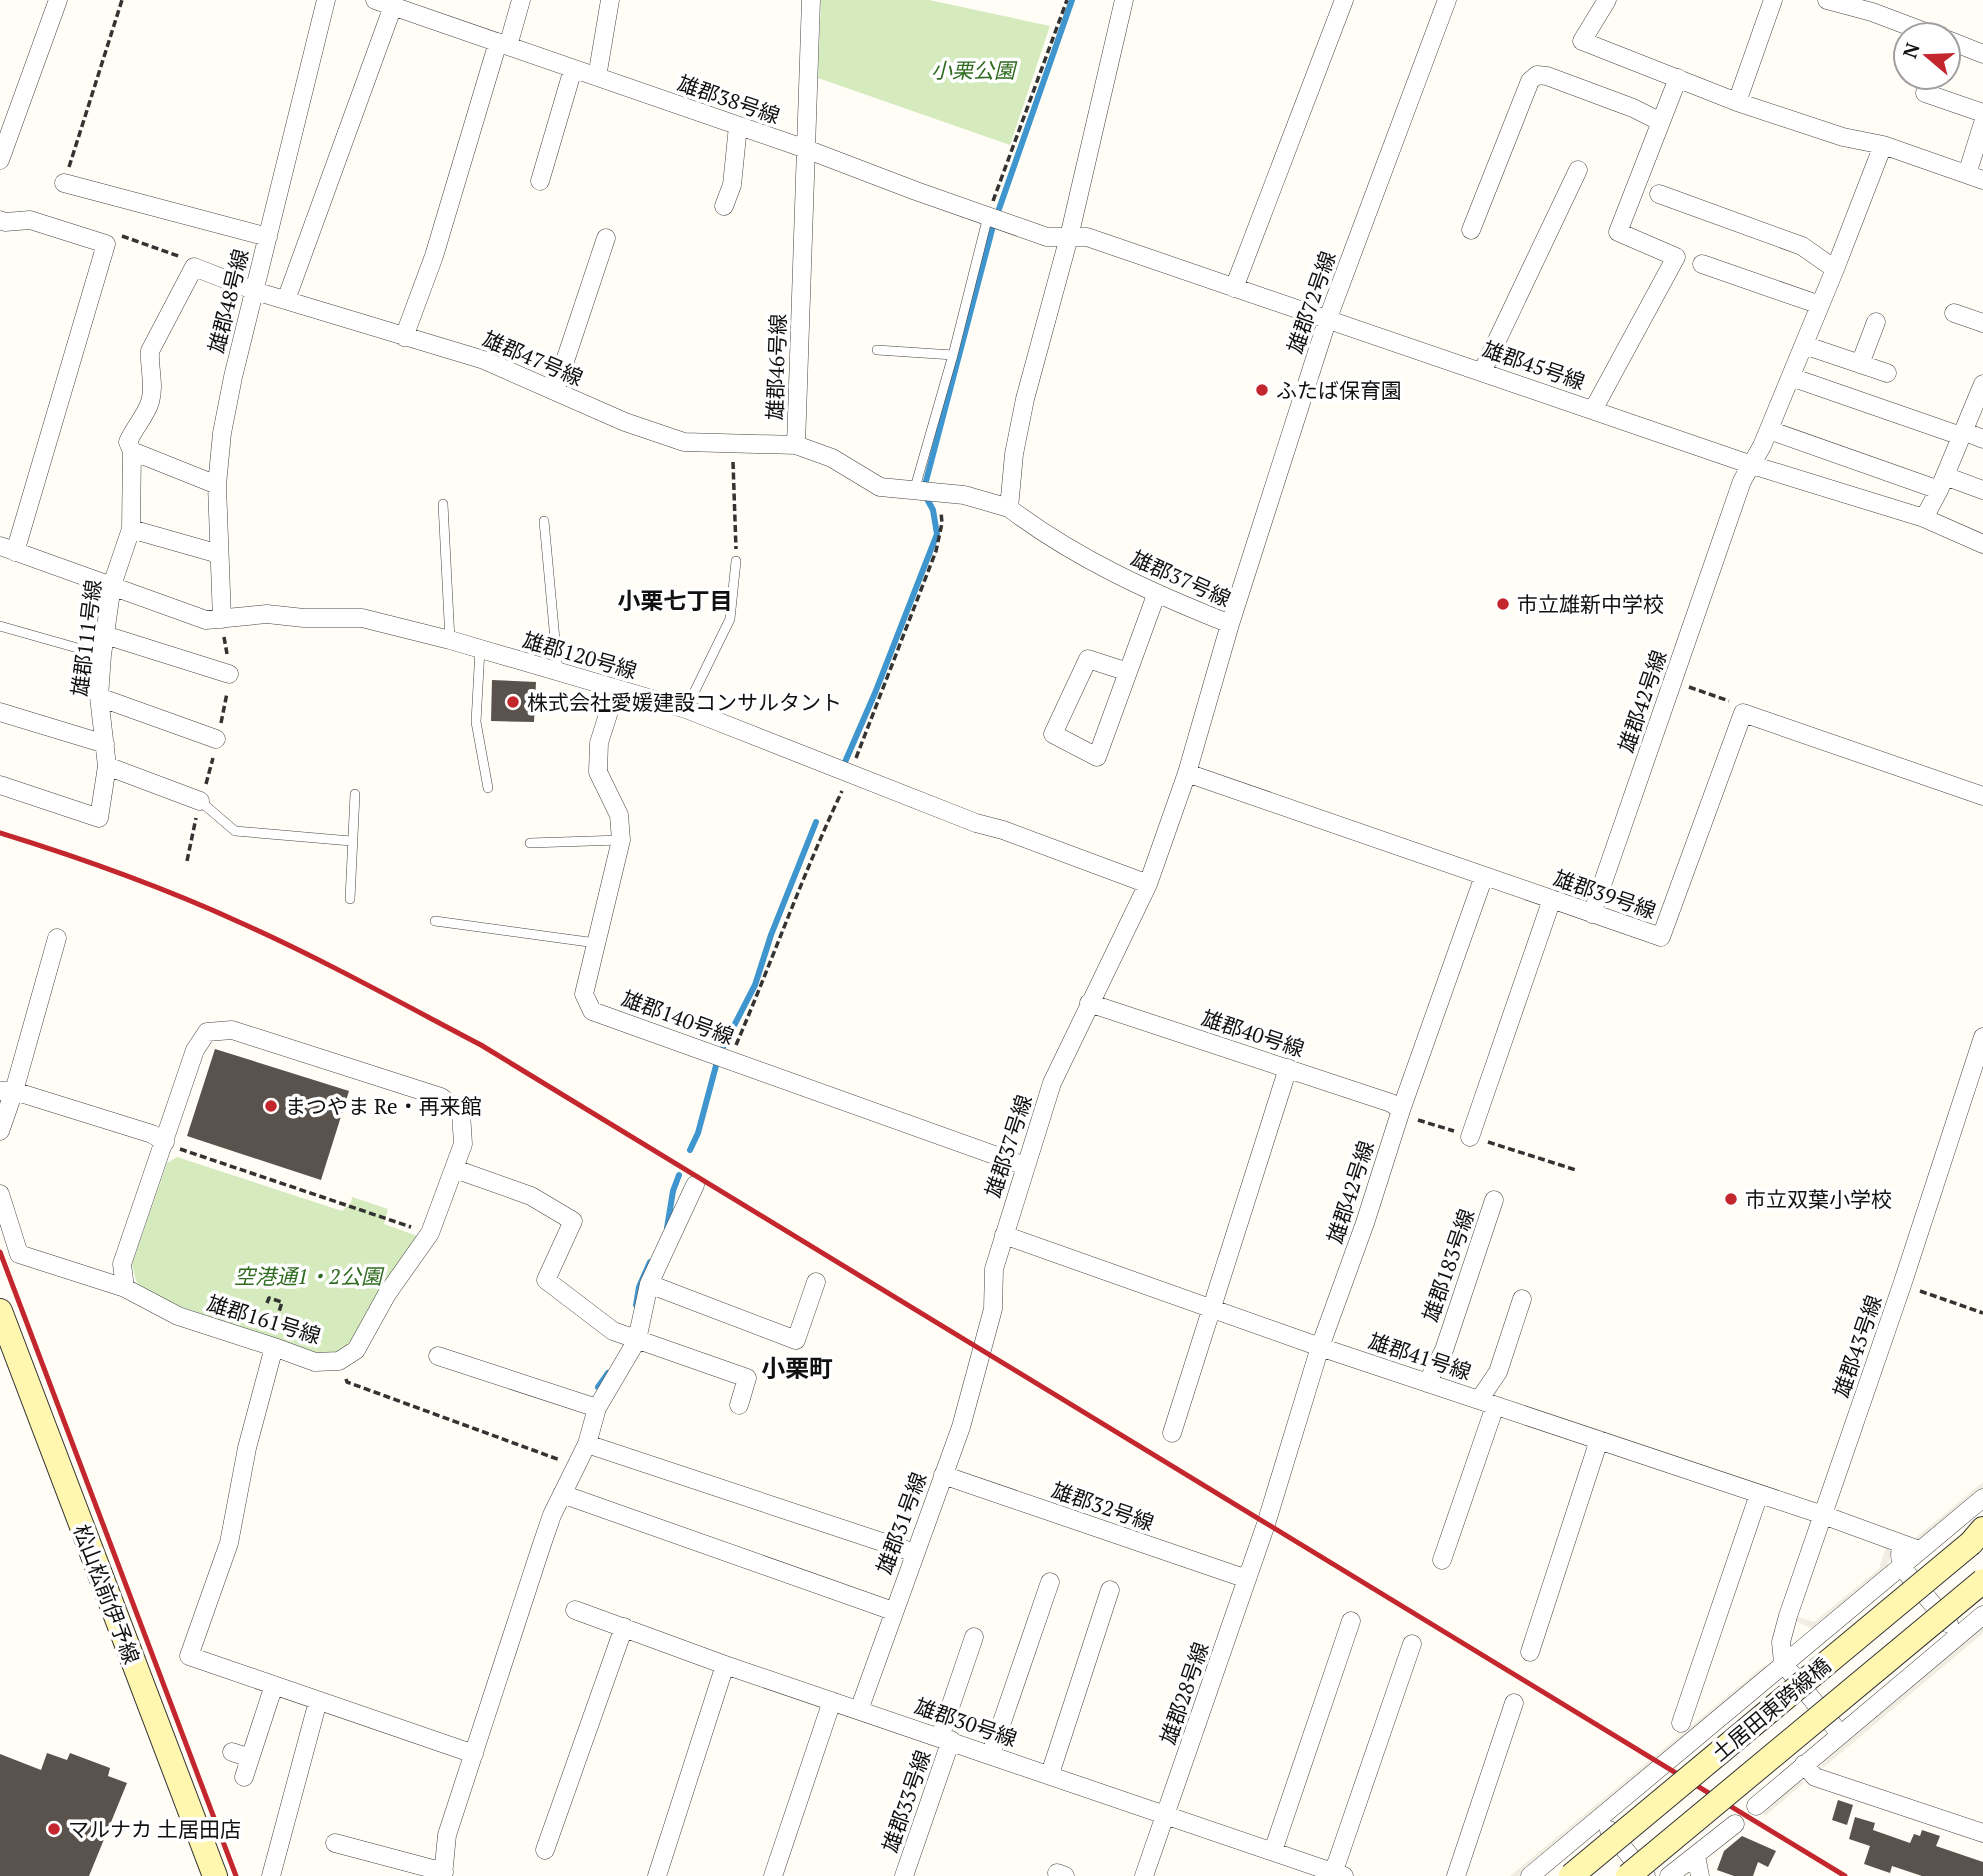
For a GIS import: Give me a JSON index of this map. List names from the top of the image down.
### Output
{
  "streets": {
    "street": [
      "雄郡38号線",
      "雄郡48号線",
      "雄郡72号線",
      "雄郡47号線",
      "雄郡45号線",
      "雄郡46号線",
      "雄郡37号線",
      "雄郡111号線",
      "雄郡120号線",
      "雄郡42号線",
      "雄郡39号線",
      "雄郡140号線",
      "雄郡40号線",
      "雄郡183号線",
      "雄郡161号線",
      "雄郡43号線",
      "雄郡41号線",
      "雄郡32号線",
      "雄郡31号線",
      "松山松前伊予線",
      "雄郡28号線",
      "土居田東跨線橋",
      "雄郡30号線",
      "雄郡33号線"
    ]
  },
  "crossings": [
    ["雄郡38号線", "雄郡45号線"],
    ["雄郡38号線", "雄郡46号線"],
    ["雄郡48号線", "雄郡47号線"],
    ["雄郡48号線", "雄郡120号線"],
    ["雄郡72号線", "雄郡45号線"],
    ["雄郡72号線", "雄郡37号線"],
    ["雄郡47号線", "雄郡46号線"],
    ["雄郡47号線", "雄郡111号線"],
    ["雄郡45号線", "雄郡42号線"],
    ["雄郡46号線", "雄郡37号線"],
    ["雄郡37号線", "雄郡120号線"],
    ["雄郡37号線", "雄郡39号線"],
    ["雄郡37号線", "雄郡140号線"],
    ["雄郡37号線", "雄郡40号線"],
    ["雄郡37号線", "雄郡41号線"],
    ["雄郡37号線", "雄郡31号線"],
    ["雄郡111号線", "雄郡120号線"],
    ["雄郡120号線", "雄郡140号線"],
    ["雄郡42号線", "雄郡39号線"],
    ["雄郡42号線", "雄郡40号線"],
    ["雄郡42号線", "雄郡41号線"],
    ["雄郡42号線", "雄郡28号線"],
    ["雄郡183号線", "雄郡41号線"],
    ["雄郡43号線", "雄郡41号線"],
    ["雄郡32号線", "雄郡31号線"],
    ["雄郡32号線", "雄郡28号線"],
    ["雄郡31号線", "雄郡30号線"],
    ["雄郡28号線", "雄郡30号線"],
    ["雄郡30号線", "雄郡33号線"]
  ],
  "districts": ["小栗七丁目", "小栗町"],
  "parks": ["小栗公園", "空港通1・2公園"],
  "places": [
    "ふたば保育園",
    "市立雄新中学校",
    "株式会社愛媛建設コンサルタント",
    "まつやま Re・再来館",
    "市立双葉小学校",
    "マルナカ 土居田店"
  ],
  "north": "left"
}
